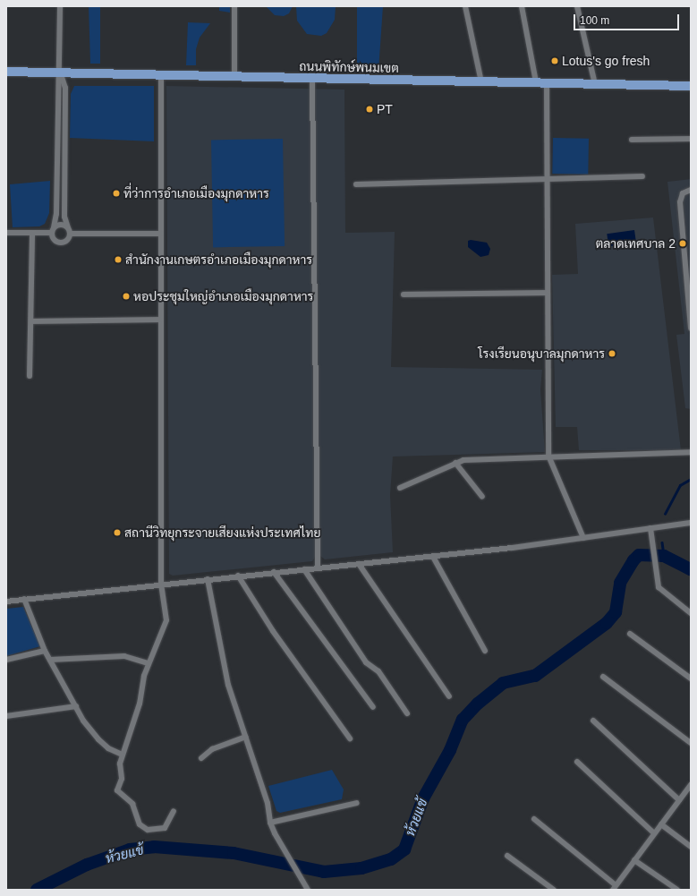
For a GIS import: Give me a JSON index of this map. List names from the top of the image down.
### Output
{
  "streets": {
    "main road": ["ถนนพิทักษ์พนมเขต"]
  },
  "water": ["ห้วยแข้"],
  "places": [
    "Lotus's go fresh",
    "PT",
    "ที่ว่าการอำเภอเมืองมุกดาหาร",
    "ตลาดเทศบาล 2",
    "สำนักงานเกษตรอำเภอเมืองมุกดาหาร",
    "หอประชุมใหญ่อำเภอเมืองมุกดาหาร",
    "โรงเรียนอนุบาลมุกดาหาร",
    "สถานีวิทยุกระจายเสียงแห่งประเทศไทย"
  ],
  "scale_bar": "100 m"
}
